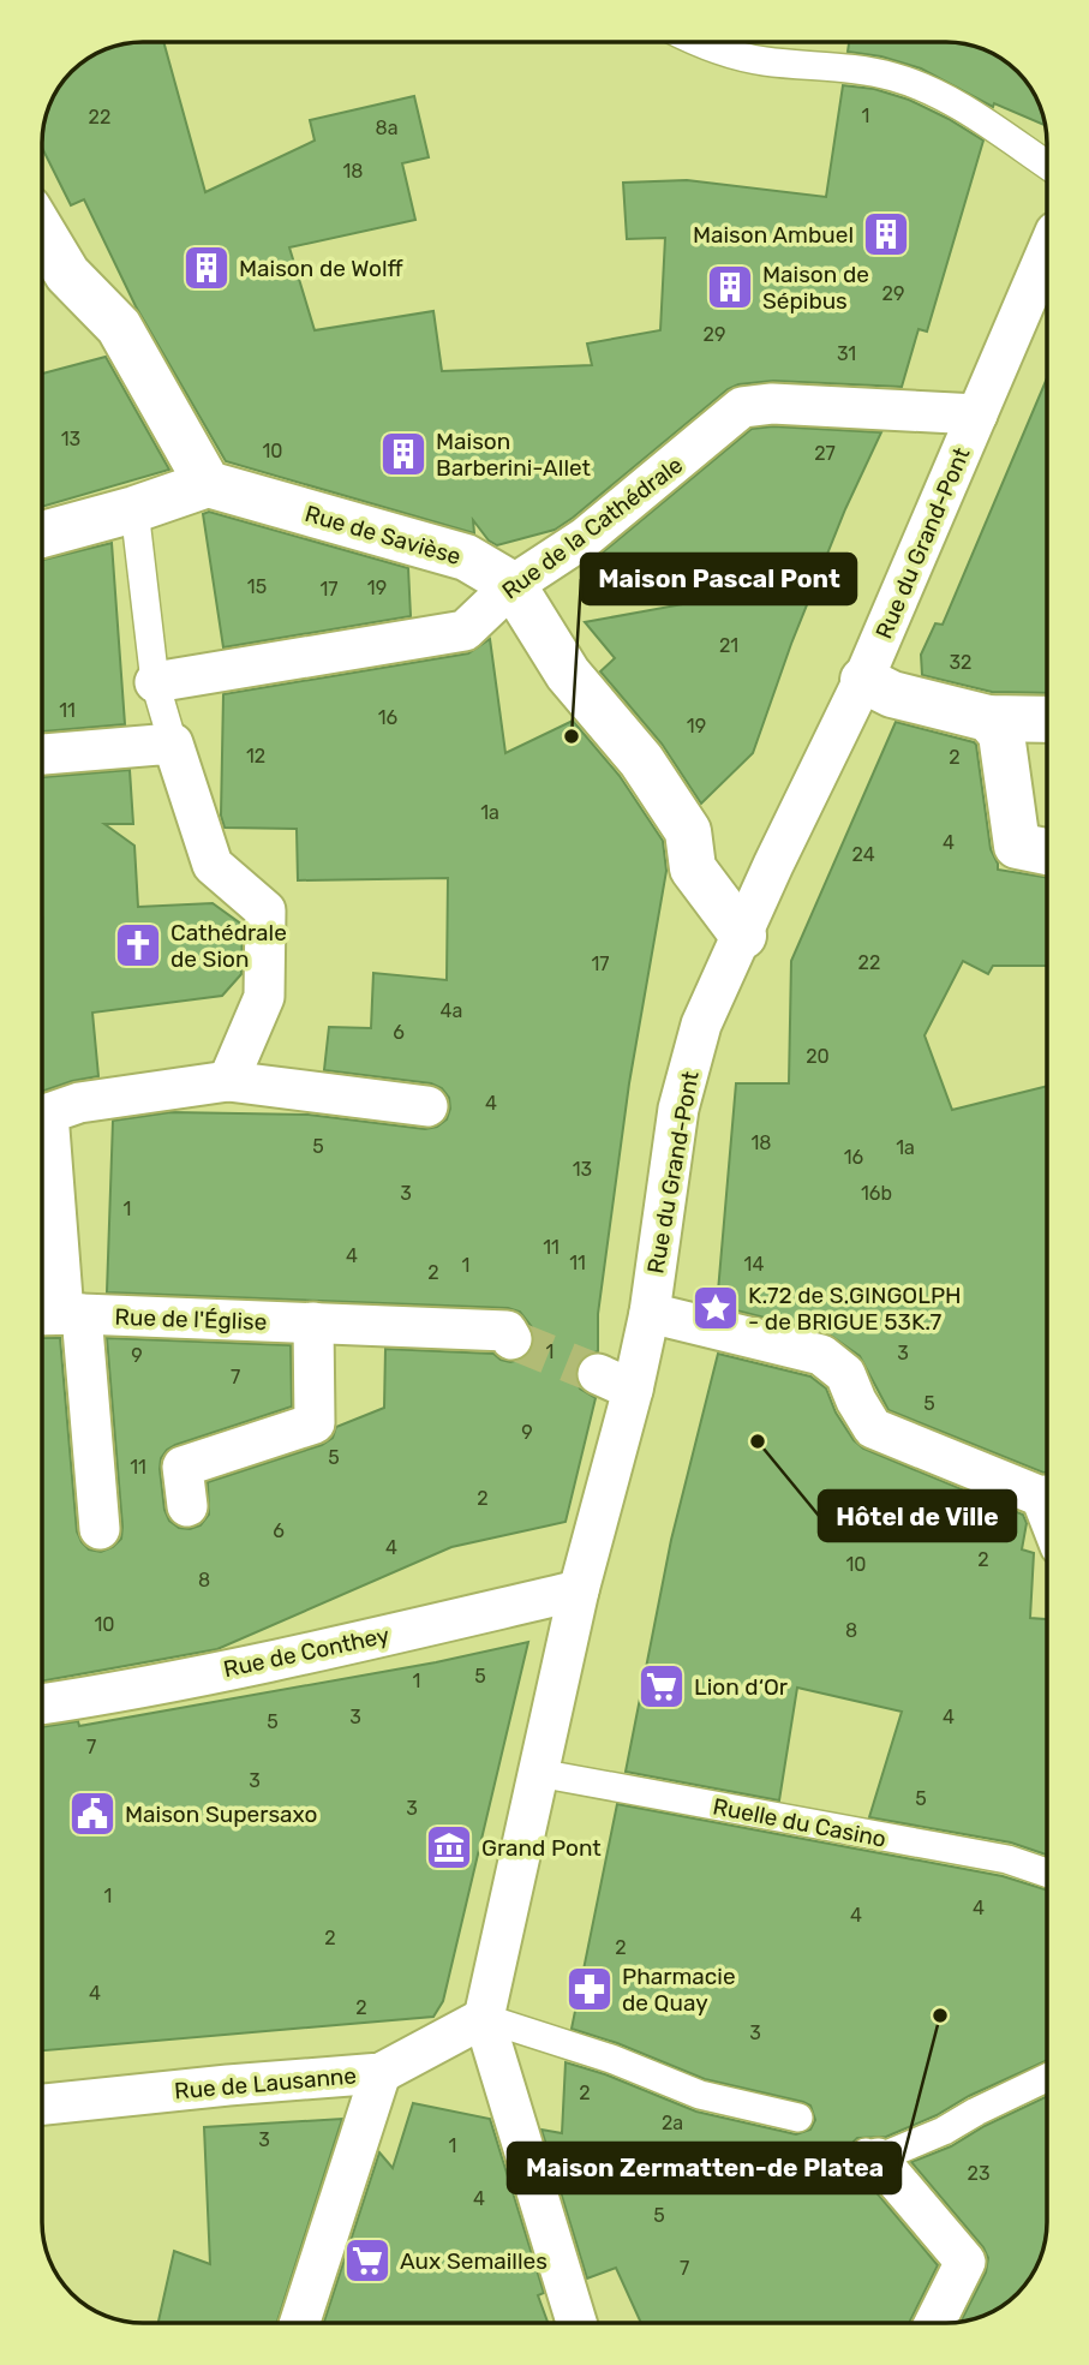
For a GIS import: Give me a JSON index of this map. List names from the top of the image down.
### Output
{
  "streets": {
    "street": [
      "Rue de la Cathédrale",
      "Rue de Savièse",
      "Rue du Grand-Pont",
      "Rue de l'Église",
      "Rue de Conthey",
      "Rue de Lausanne"
    ],
    "lane": ["Ruelle du Casino"]
  },
  "crossings": [
    ["Rue de la Cathédrale", "Rue de Savièse"],
    ["Rue de la Cathédrale", "Rue du Grand-Pont"],
    ["Rue de Savièse", "Rue du Grand-Pont"],
    ["Rue du Grand-Pont", "Rue de Conthey"],
    ["Rue du Grand-Pont", "Ruelle du Casino"],
    ["Rue du Grand-Pont", "Rue de Lausanne"]
  ],
  "places": {
    "building": [
      "Maison Ambuel",
      "Maison de Wolff",
      "Maison de Sépibus",
      "Maison Barberini-Allet"
    ],
    "other": ["Maison Pascal Pont", "Hôtel de Ville", "Maison Zermatten-de Platea"],
    "church": ["Cathédrale de Sion"],
    "place": ["K.72 de S.GINGOLPH - de BRIGUE 53K.7"],
    "supermarket": ["Lion d‘Or", "Aux Semailles"],
    "public building": ["Maison Supersaxo"],
    "museum": ["Grand Pont"],
    "pharmacy": ["Pharmacie de Quay"]
  },
  "house_numbers": [
    "1",
    "22",
    "8a",
    "18",
    "29",
    "29",
    "31",
    "13",
    "10",
    "27",
    "15",
    "19",
    "17",
    "21",
    "32",
    "11",
    "16",
    "19",
    "12",
    "2",
    "1a",
    "4",
    "24",
    "22",
    "17",
    "4a",
    "6",
    "20",
    "4",
    "18",
    "5",
    "1a",
    "16",
    "13",
    "3",
    "16b",
    "1",
    "11",
    "4",
    "11",
    "14",
    "1",
    "2",
    "1",
    "3",
    "9",
    "7",
    "5",
    "9",
    "5",
    "11",
    "2",
    "6",
    "4",
    "2",
    "10",
    "8",
    "10",
    "8",
    "5",
    "1",
    "3",
    "4",
    "5",
    "7",
    "3",
    "5",
    "3",
    "1",
    "4",
    "4",
    "2",
    "2",
    "4",
    "2",
    "3",
    "2",
    "2a",
    "3",
    "1",
    "23",
    "4",
    "5",
    "7"
  ]
}
